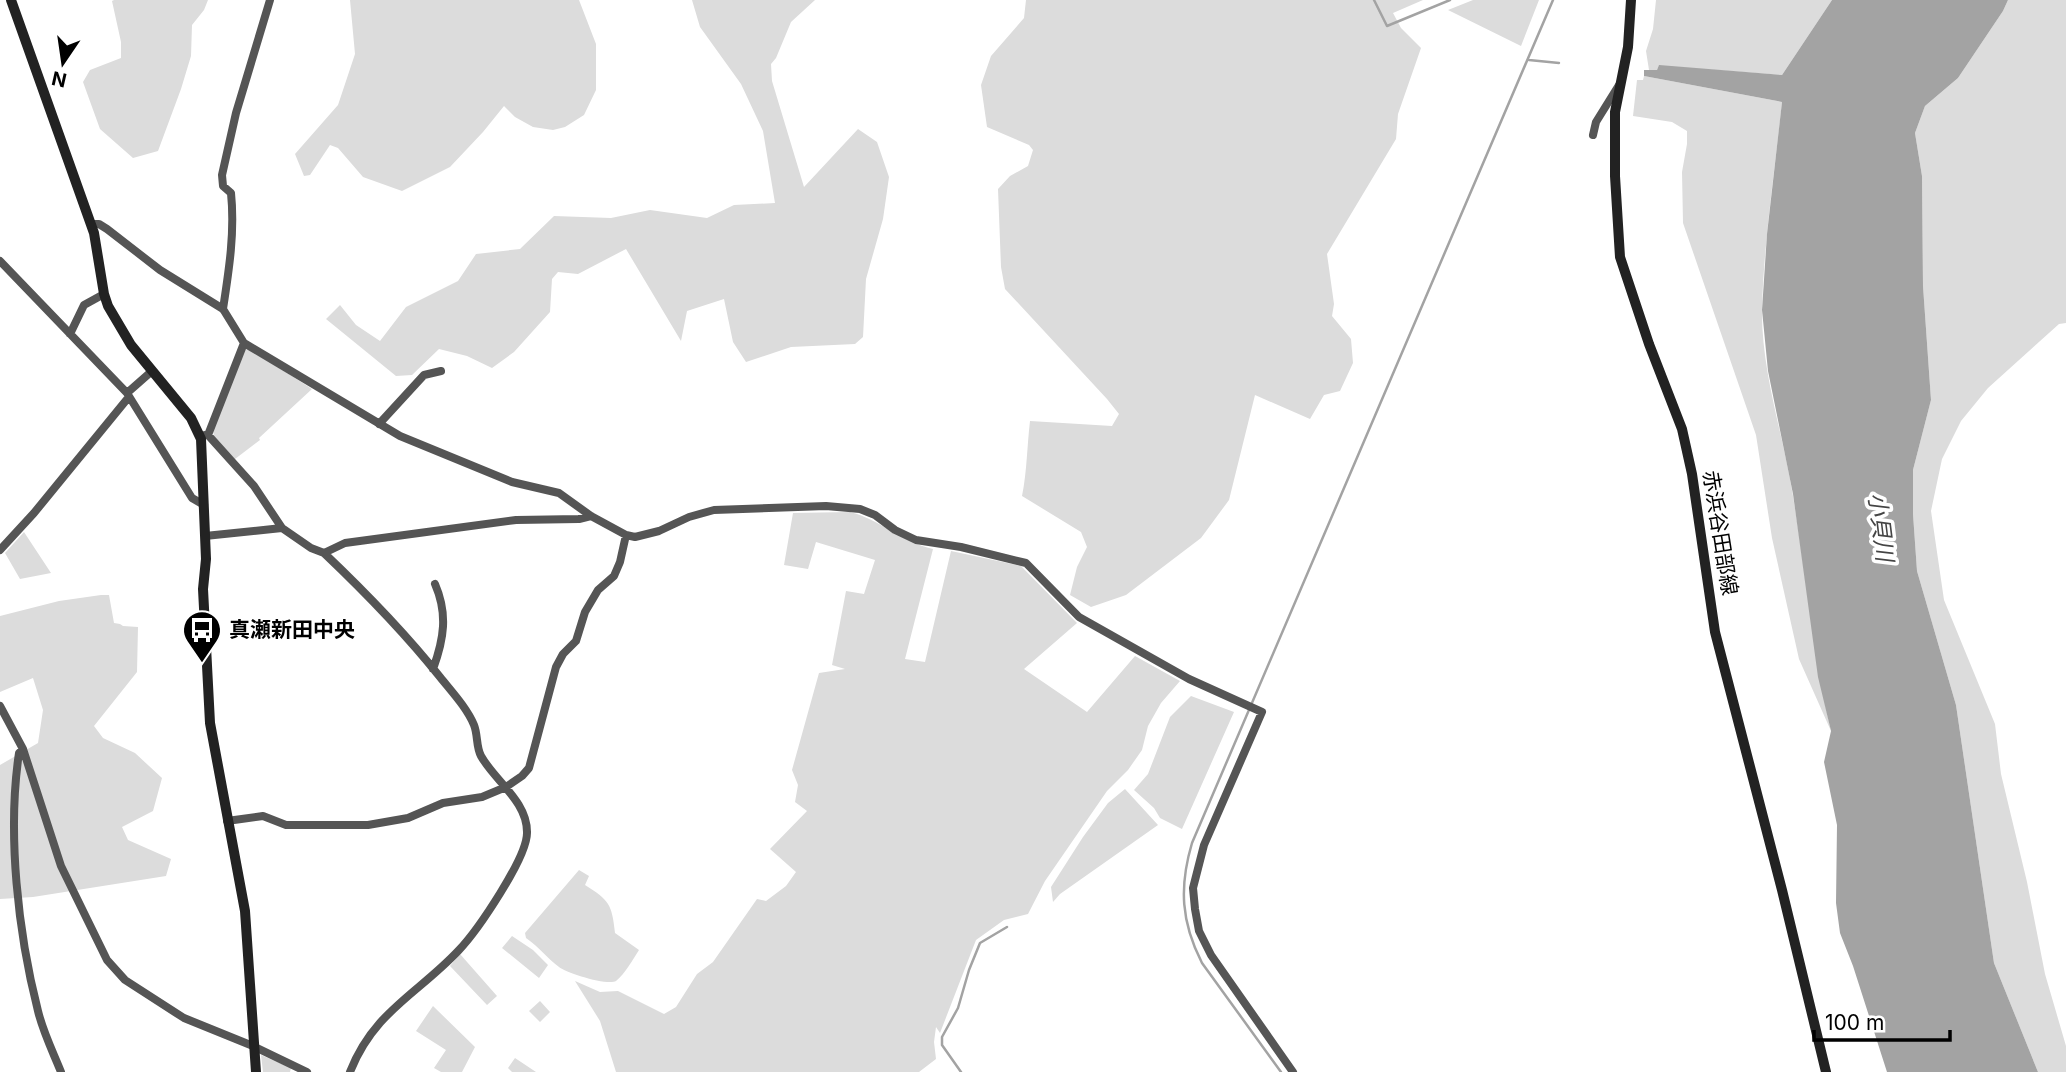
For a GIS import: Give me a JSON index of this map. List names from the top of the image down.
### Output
{
  "streets": {
    "street": ["赤浜谷田部線"]
  },
  "water": ["小貝川"],
  "places": {
    "bus stop": ["真瀬新田中央"]
  },
  "scale_bar": "100 m",
  "north": "bottom"
}
